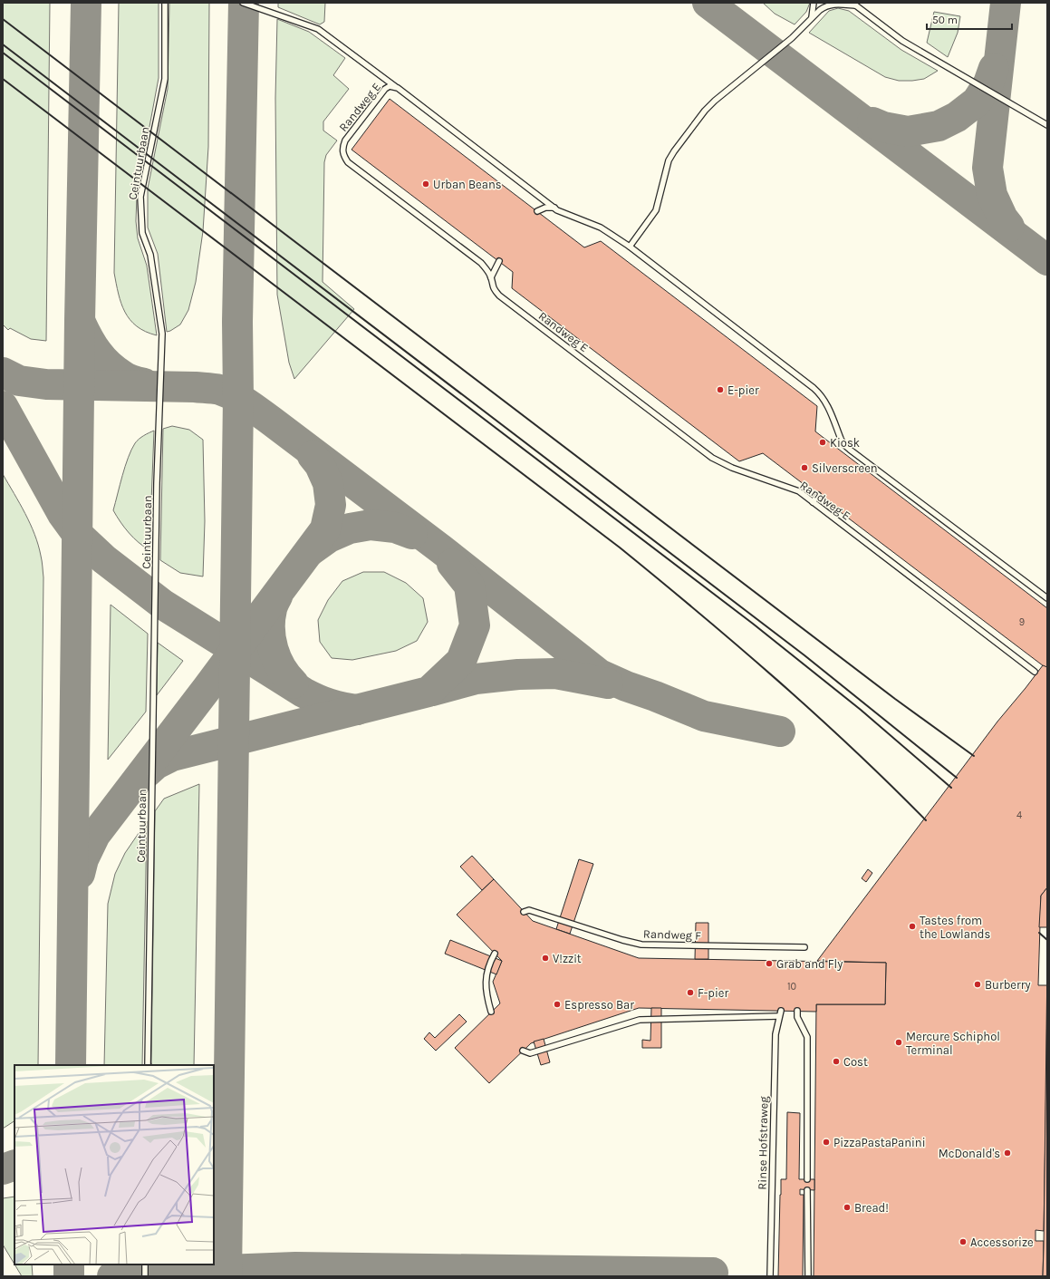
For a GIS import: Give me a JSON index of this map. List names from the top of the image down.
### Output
{
  "streets": {
    "lane": [
      "Randweg E",
      "Ceintuurbaan",
      "Randweg F",
      "Rinse Hofstraweg"
    ]
  },
  "places": [
    "Urban Beans",
    "E-pier",
    "Kiosk",
    "Silverscreen",
    "Tastes from the Lowlands",
    "V!zz¡t",
    "Grab and Fly",
    "Burberry",
    "F-pier",
    "Espresso Bar",
    "Mercure Schiphol Terminal",
    "Cost",
    "PizzaPastaPanini",
    "McDonald's",
    "Bread!",
    "Accessorize"
  ],
  "house_numbers": ["9", "4", "10"],
  "scale_bar": "50 m"
}
